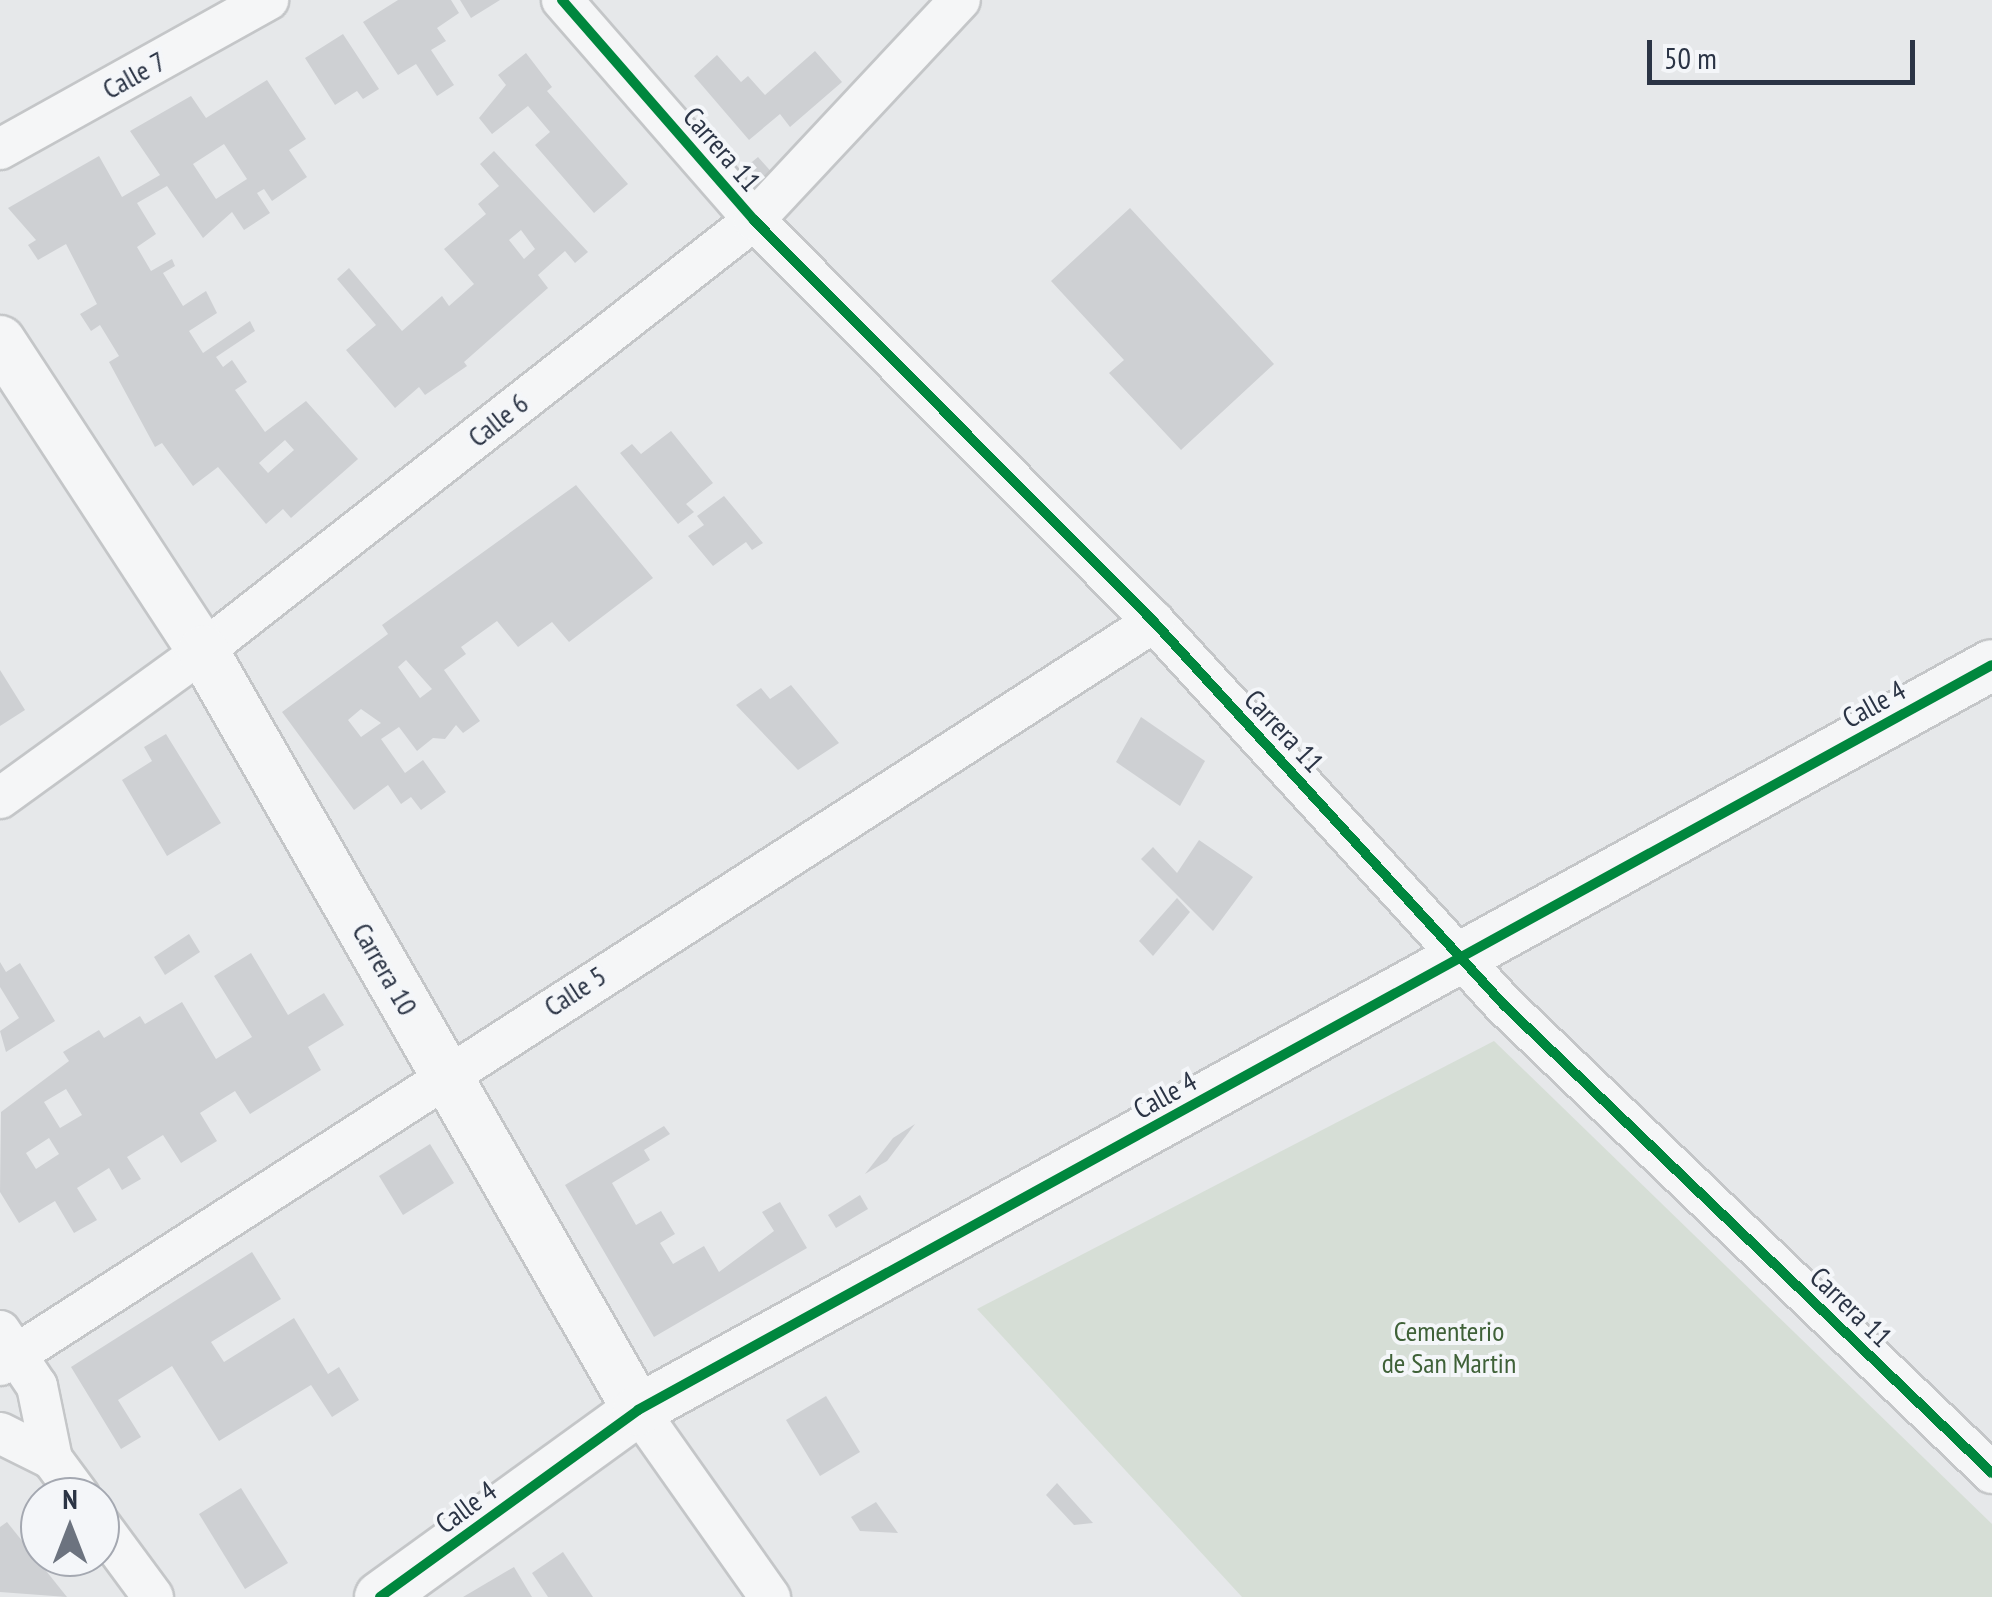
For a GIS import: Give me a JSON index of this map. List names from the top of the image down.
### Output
{
  "streets": {
    "street": [
      "Calle 7",
      "Carrera 11",
      "Calle 6",
      "Calle 4",
      "Carrera 10",
      "Calle 5"
    ]
  },
  "crossings": [
    ["Carrera 11", "Calle 6"],
    ["Carrera 11", "Calle 4"],
    ["Carrera 11", "Calle 5"],
    ["Calle 6", "Carrera 10"],
    ["Calle 4", "Carrera 10"],
    ["Carrera 10", "Calle 5"]
  ],
  "parks": ["Cementerio de San Martin"],
  "scale_bar": "50 m",
  "north": "top"
}
